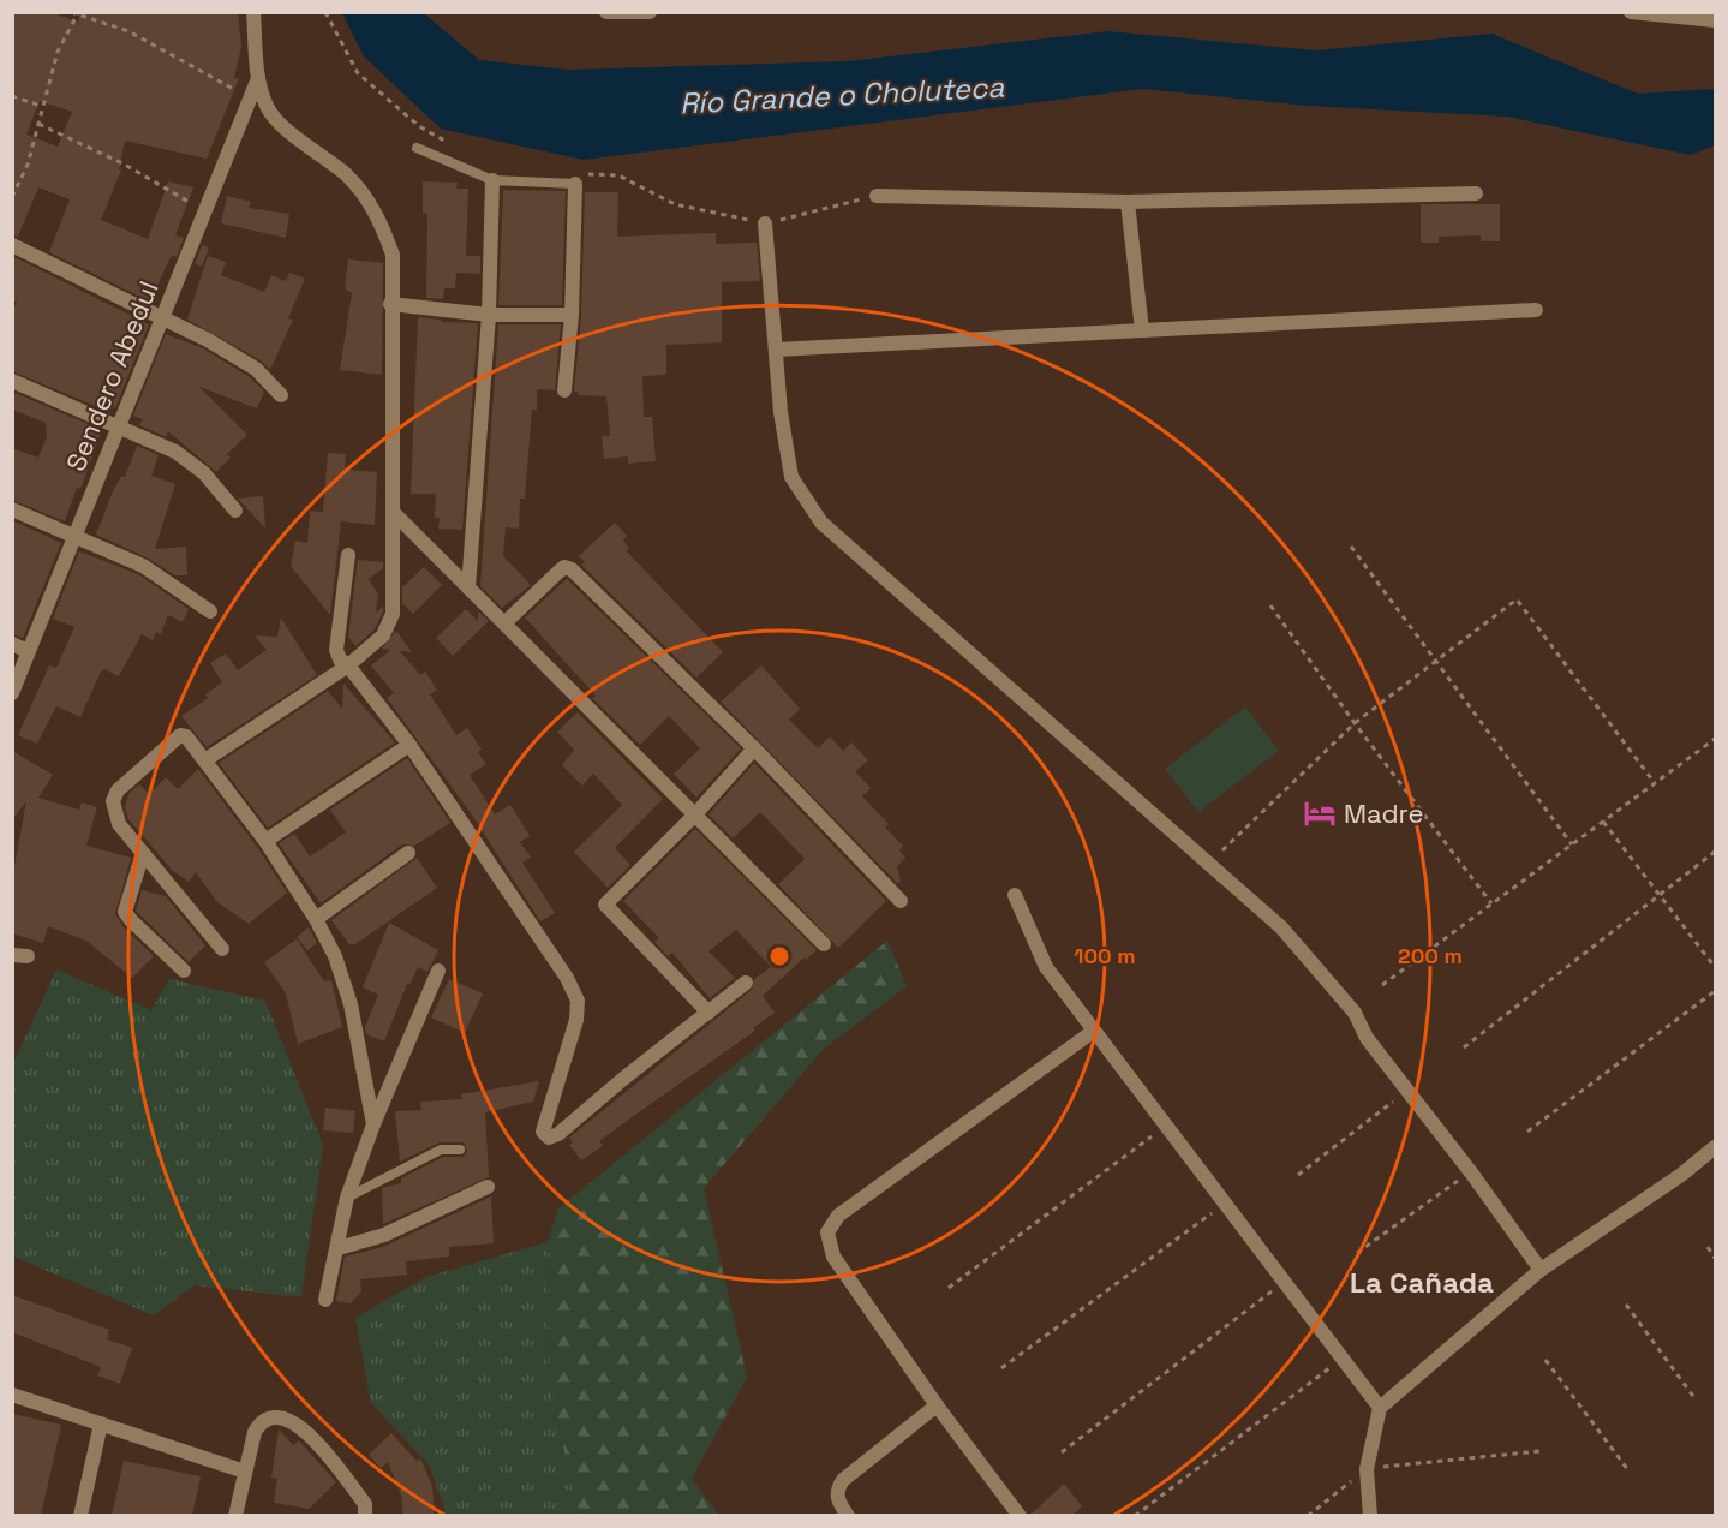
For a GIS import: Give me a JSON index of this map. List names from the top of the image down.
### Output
{
  "streets": {
    "street": ["Sendero Abedul"]
  },
  "districts": ["La Cañada"],
  "water": ["Río Grande o Choluteca"],
  "places": {
    "hotel": ["Madre"]
  },
  "rings": ["100 m", "200 m"]
}
